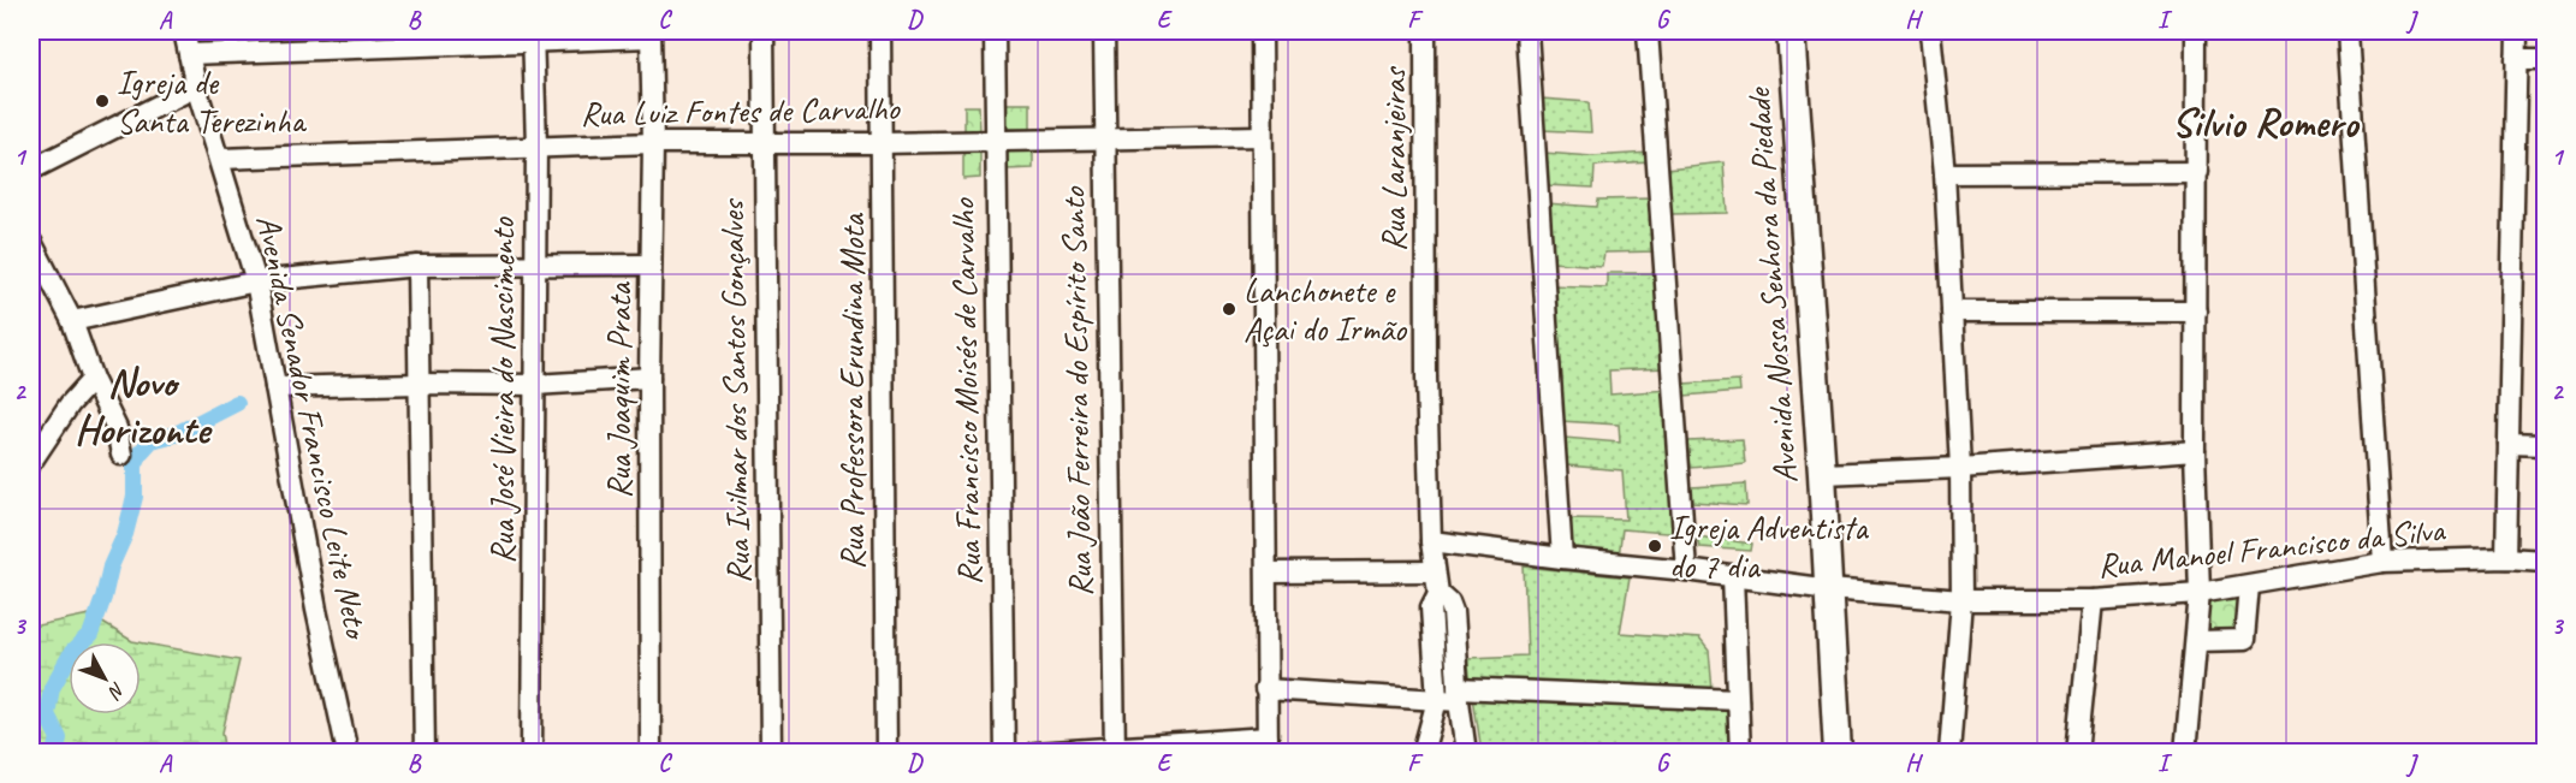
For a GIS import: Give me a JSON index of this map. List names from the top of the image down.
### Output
{
  "streets": {
    "main road": ["Avenida Nossa Senhora da Piedade"],
    "street": [
      "Rua Luiz Fontes de Carvalho",
      "Rua Laranjeiras",
      "Rua José Vieira do Nascimento",
      "Rua Joaquim Prata",
      "Rua Ivilmar dos Santos Gonçalves",
      "Rua Professora Erundina Mota",
      "Rua Francisco Moisés de Carvalho",
      "Rua João Ferreira do Espírito Santo",
      "Avenida Senador Francisco Leite Neto",
      "Rua Manoel Francisco da Silva"
    ]
  },
  "crossings": [
    ["Rua Luiz Fontes de Carvalho", "Rua José Vieira do Nascimento"],
    ["Rua Luiz Fontes de Carvalho", "Rua Joaquim Prata"],
    ["Rua Luiz Fontes de Carvalho", "Rua Ivilmar dos Santos Gonçalves"],
    ["Rua Luiz Fontes de Carvalho", "Rua Professora Erundina Mota"],
    ["Rua Luiz Fontes de Carvalho", "Rua Francisco Moisés de Carvalho"],
    ["Rua Luiz Fontes de Carvalho", "Rua João Ferreira do Espírito Santo"],
    ["Rua Luiz Fontes de Carvalho", "Avenida Senador Francisco Leite Neto"],
    ["Rua Laranjeiras", "Rua Manoel Francisco da Silva"],
    ["Avenida Nossa Senhora da Piedade", "Rua Manoel Francisco da Silva"]
  ],
  "districts": ["Silvio Romero", "Novo Horizonte"],
  "places": ["Igreja de Santa Terezinha", "Lanchonete e Açai do Irmão", "Igreja Adventista do 7 dia"],
  "north": "bottom right",
  "grid": {
    "columns": [
      "A",
      "B",
      "C",
      "D",
      "E",
      "F",
      "G",
      "H",
      "I",
      "J"
    ],
    "rows": ["1", "2", "3"]
  }
}
